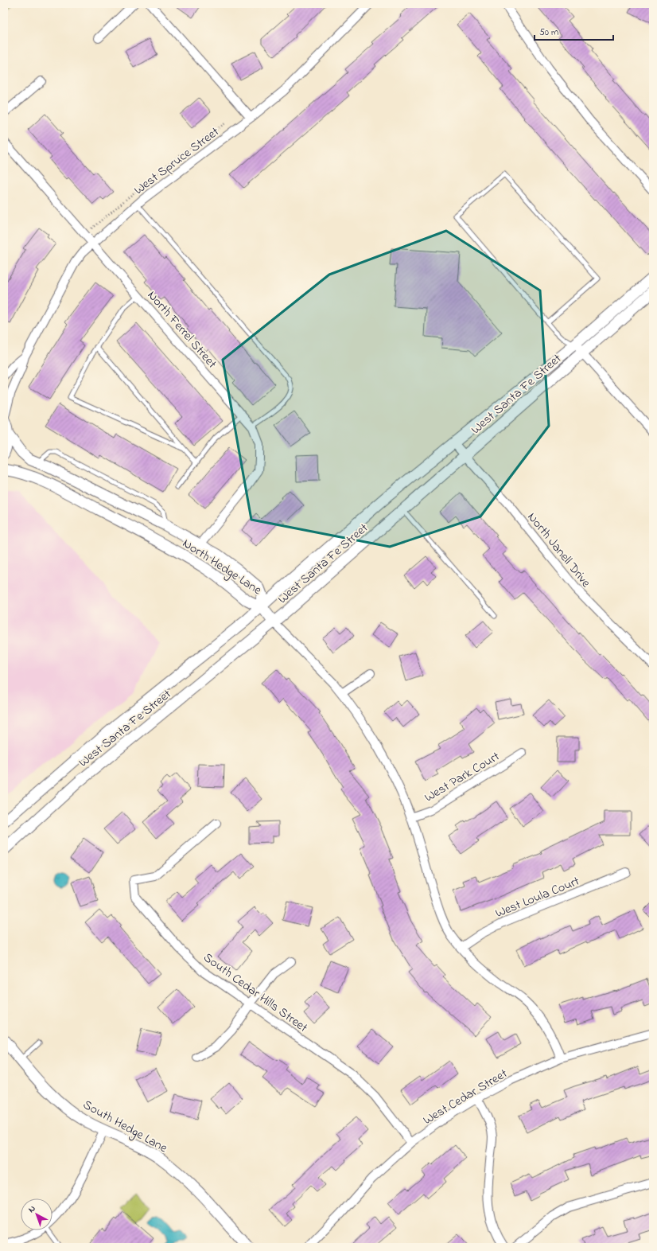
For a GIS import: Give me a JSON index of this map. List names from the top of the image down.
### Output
{
  "streets": {
    "street": [
      "West Spruce Street",
      "North Ferrel Street",
      "West Santa Fe Street",
      "North Janell Drive",
      "North Hedge Lane",
      "West Park Court",
      "West Loula Court",
      "South Cedar Hills Street",
      "West Cedar Street",
      "South Hedge Lane"
    ]
  },
  "crossings": [
    ["West Spruce Street", "North Ferrel Street"],
    ["North Ferrel Street", "North Hedge Lane"],
    ["West Santa Fe Street", "North Janell Drive"],
    ["West Santa Fe Street", "North Hedge Lane"],
    ["South Cedar Hills Street", "West Cedar Street"]
  ],
  "scale_bar": "50 m",
  "north": "top left"
}
